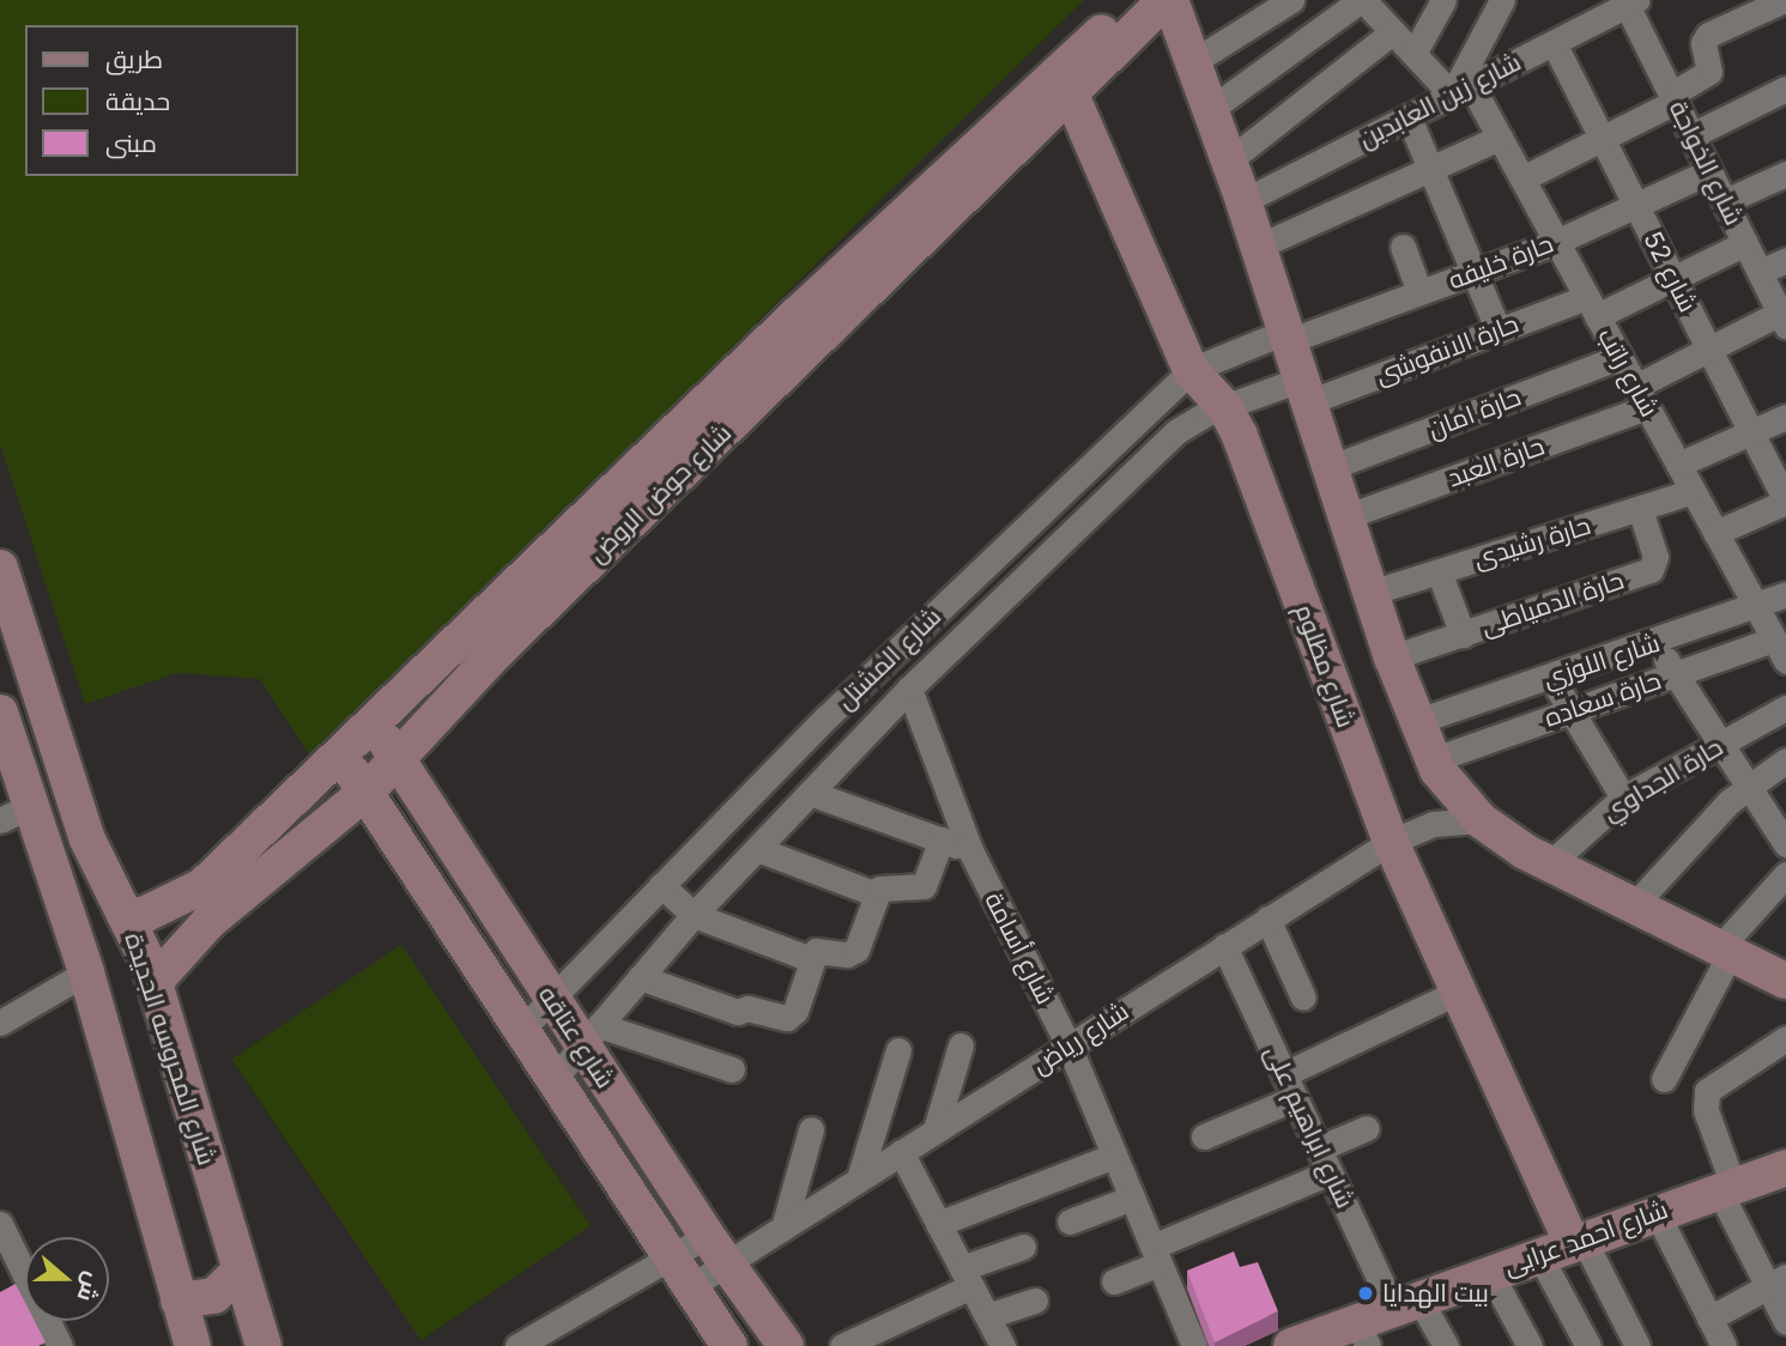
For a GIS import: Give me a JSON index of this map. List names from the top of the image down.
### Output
{
  "streets": {
    "street": [
      "شارع زين العابدين",
      "شارع الخواجة",
      "حارة خليفه",
      "شارع 52",
      "حارة الانفوشى",
      "شارع راتب",
      "حارة امان",
      "حارة العبد",
      "شارع حوض الروض",
      "حارة رشيدى",
      "حارة الدمياطى",
      "شارع المشتل",
      "شارع اللوزي",
      "شارع مظلوم",
      "حارة سعاده",
      "حارة الجداوي",
      "شارع أسامة",
      "شارع عتاقه",
      "شارع رياض",
      "شارع المحروسه الجديدة",
      "شارع ابراهيم على",
      "شارع احمد عرابى"
    ]
  },
  "crossings": [
    ["شارع زين العابدين", "شارع الخواجة"],
    ["شارع زين العابدين", "شارع 52"],
    ["شارع زين العابدين", "شارع راتب"],
    ["شارع الخواجة", "حارة خليفه"],
    ["شارع الخواجة", "حارة الانفوشى"],
    ["شارع الخواجة", "حارة العبد"],
    ["حارة خليفه", "شارع 52"],
    ["حارة خليفه", "شارع راتب"],
    ["حارة خليفه", "شارع المشتل"],
    ["شارع 52", "حارة الانفوشى"],
    ["شارع 52", "حارة العبد"],
    ["حارة الانفوشى", "شارع راتب"],
    ["حارة الانفوشى", "شارع المشتل"],
    ["شارع راتب", "حارة امان"],
    ["شارع راتب", "حارة العبد"],
    ["شارع راتب", "حارة رشيدى"],
    ["شارع راتب", "شارع اللوزي"],
    ["شارع راتب", "حارة سعاده"],
    ["شارع حوض الروض", "شارع مظلوم"],
    ["شارع حوض الروض", "شارع عتاقه"],
    ["شارع حوض الروض", "شارع المحروسه الجديدة"],
    ["حارة رشيدى", "حارة الدمياطى"],
    ["شارع المشتل", "شارع مظلوم"],
    ["شارع المشتل", "شارع أسامة"],
    ["شارع المشتل", "شارع عتاقه"],
    ["شارع مظلوم", "شارع رياض"],
    ["شارع مظلوم", "شارع احمد عرابى"],
    ["شارع أسامة", "شارع رياض"],
    ["شارع عتاقه", "شارع رياض"],
    ["شارع رياض", "شارع ابراهيم على"],
    ["شارع ابراهيم على", "شارع احمد عرابى"]
  ],
  "places": ["بيت الهدايا"],
  "legend": ["طريق", "حديقة", "مبنى"],
  "north": "right"
}
